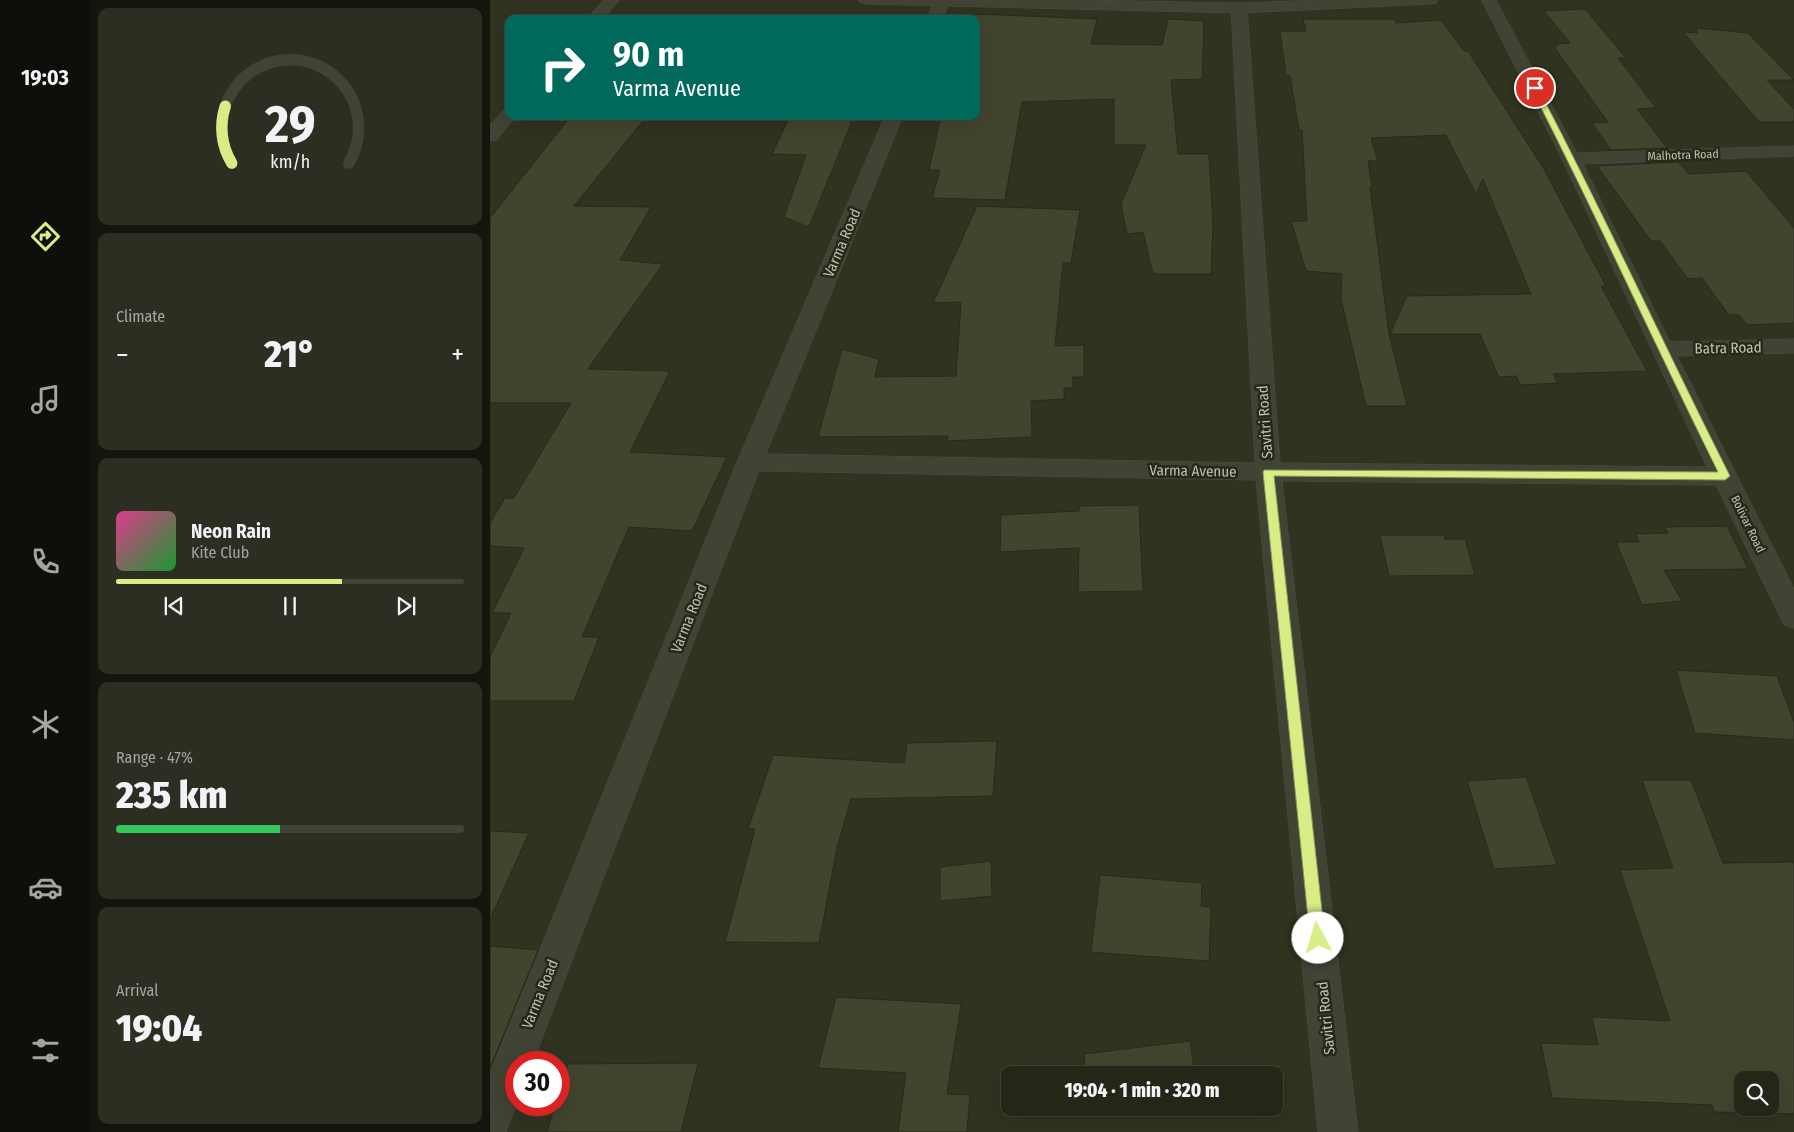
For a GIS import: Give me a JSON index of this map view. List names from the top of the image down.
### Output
{
  "streets": {
    "street": [
      "Malhotra Road",
      "Varma Road",
      "Batra Road",
      "Savitri Road",
      "Varma Avenue",
      "Bolivar Road"
    ]
  },
  "crossings": [
    ["Malhotra Road", "Bolivar Road"],
    ["Varma Road", "Varma Avenue"],
    ["Batra Road", "Bolivar Road"],
    ["Savitri Road", "Varma Avenue"],
    ["Varma Avenue", "Bolivar Road"]
  ],
  "page": {
    "tabs": "19:03",
    "turn": ["90 m", "Varma Avenue"],
    "tile": [
      "Climate",
      ["Range · 47%", "235 km"],
      ["Arrival", "19:04"]
    ],
    "heat": ["−", "21°", "+"],
    "song": ["Neon Rain", "Kite Club"],
    "limit": "30",
    "trip": "19:04 · 1 min · 320 m",
    "gauge": ["29", "km/h"]
  }
}
